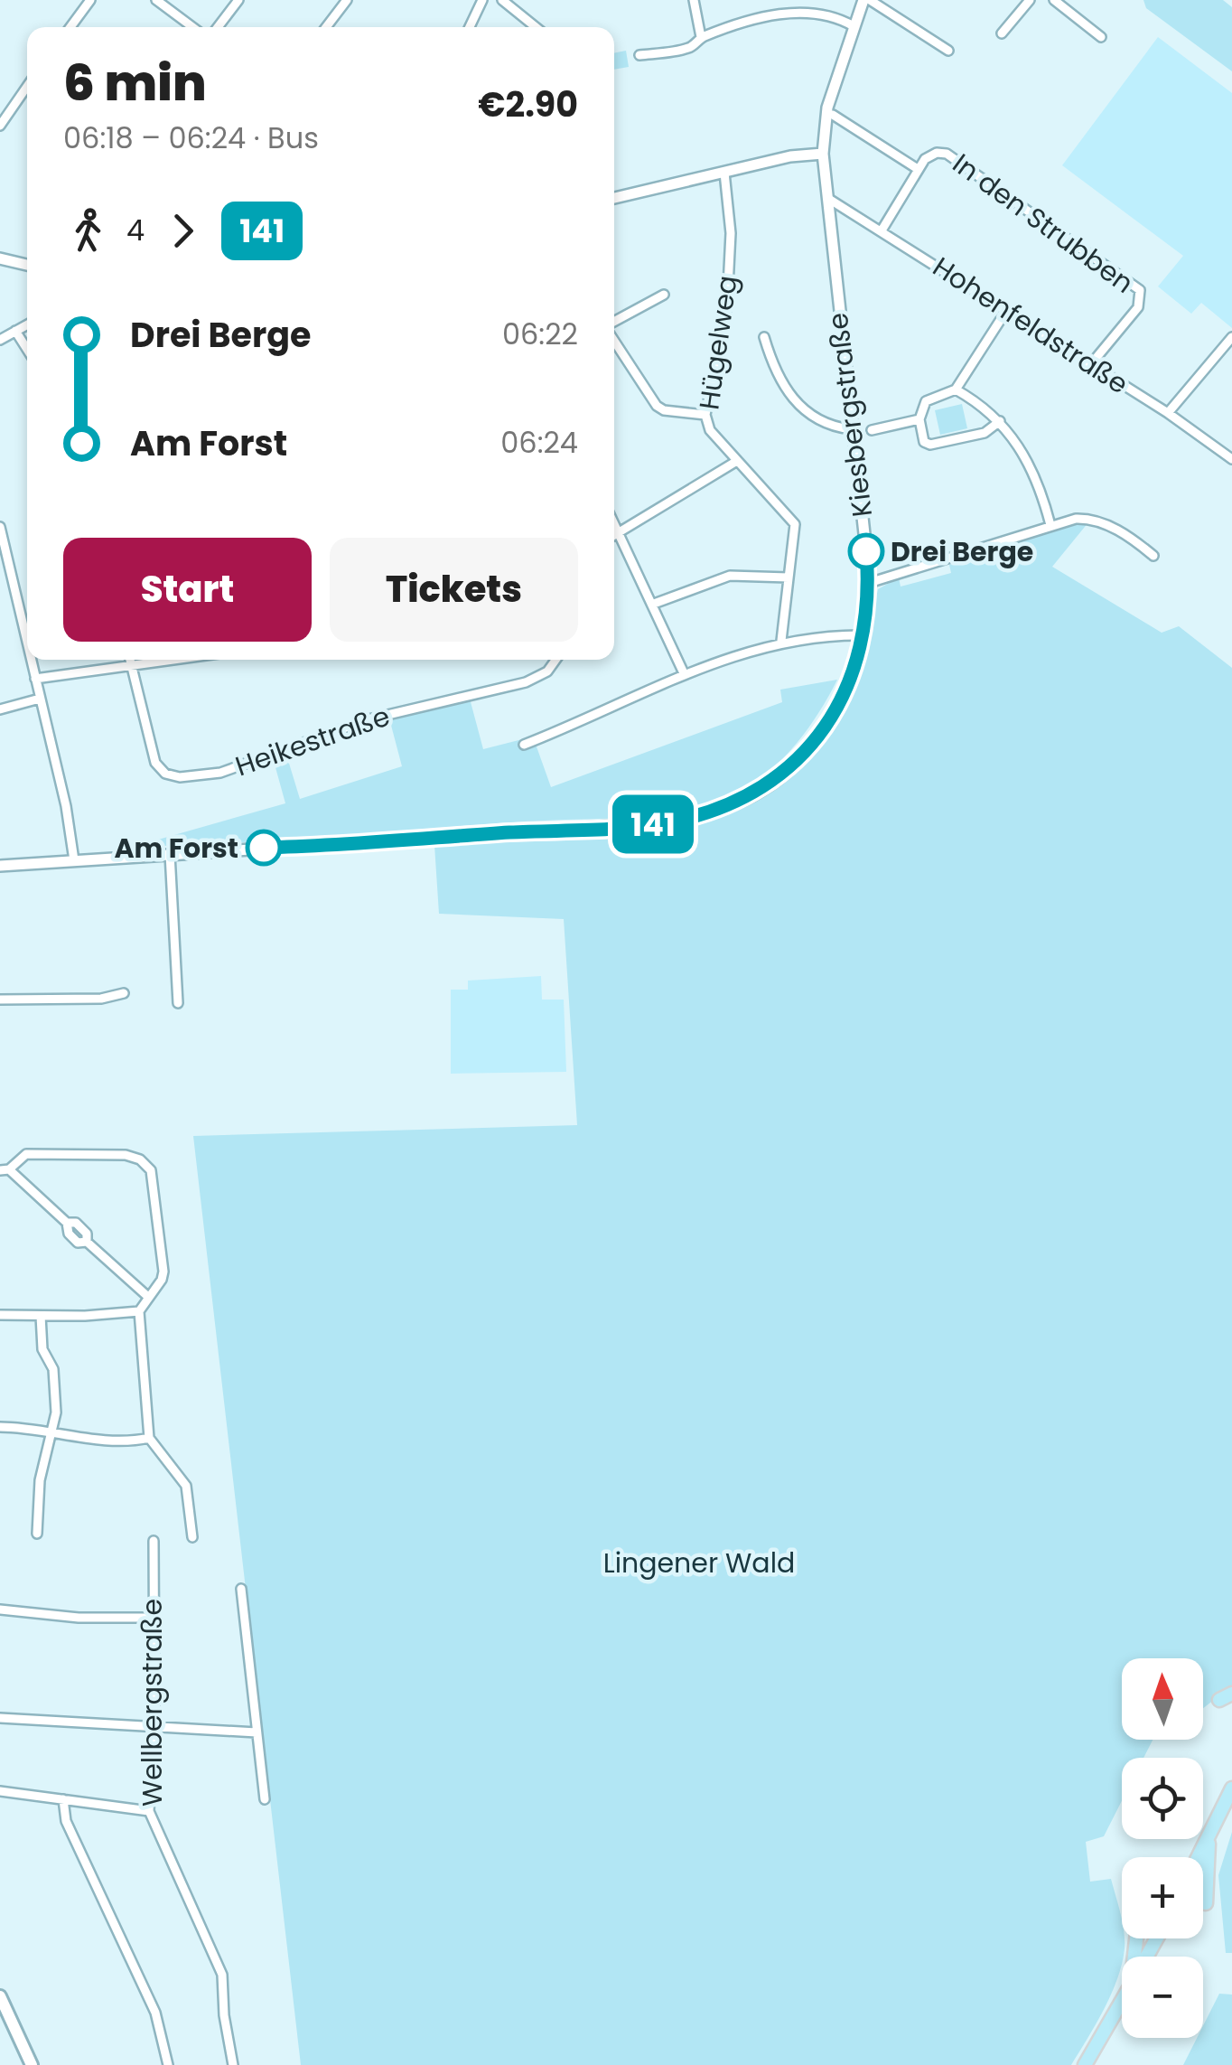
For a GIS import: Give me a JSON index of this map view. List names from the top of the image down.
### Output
{
  "streets": {
    "street": [
      "In den Strubben",
      "Hohenfeldstraße",
      "Hügelweg",
      "Kiesbergstraße",
      "Heikestraße",
      "Wellbergstraße"
    ]
  },
  "crossings": [
    ["In den Strubben", "Hohenfeldstraße"],
    ["Hohenfeldstraße", "Kiesbergstraße"]
  ],
  "parks": ["Lingener Wald"],
  "places": ["Drei Berge", "Am Forst"],
  "lines": ["bus line 141"],
  "north": "top",
  "page": {
    "on_map": "141",
    "heading": ["6 min", "06:18 – 06:24 · Bus", "€2.90"],
    "legs": ["4", "141"],
    "list": [
      {
        "name": "Drei Berge",
        "value": "06:22"
      },
      {
        "name": "Am Forst",
        "value": "06:24"
      }
    ],
    "buttons": ["Start", "Tickets"],
    "map_buttons": ["+", "−"]
  }
}
